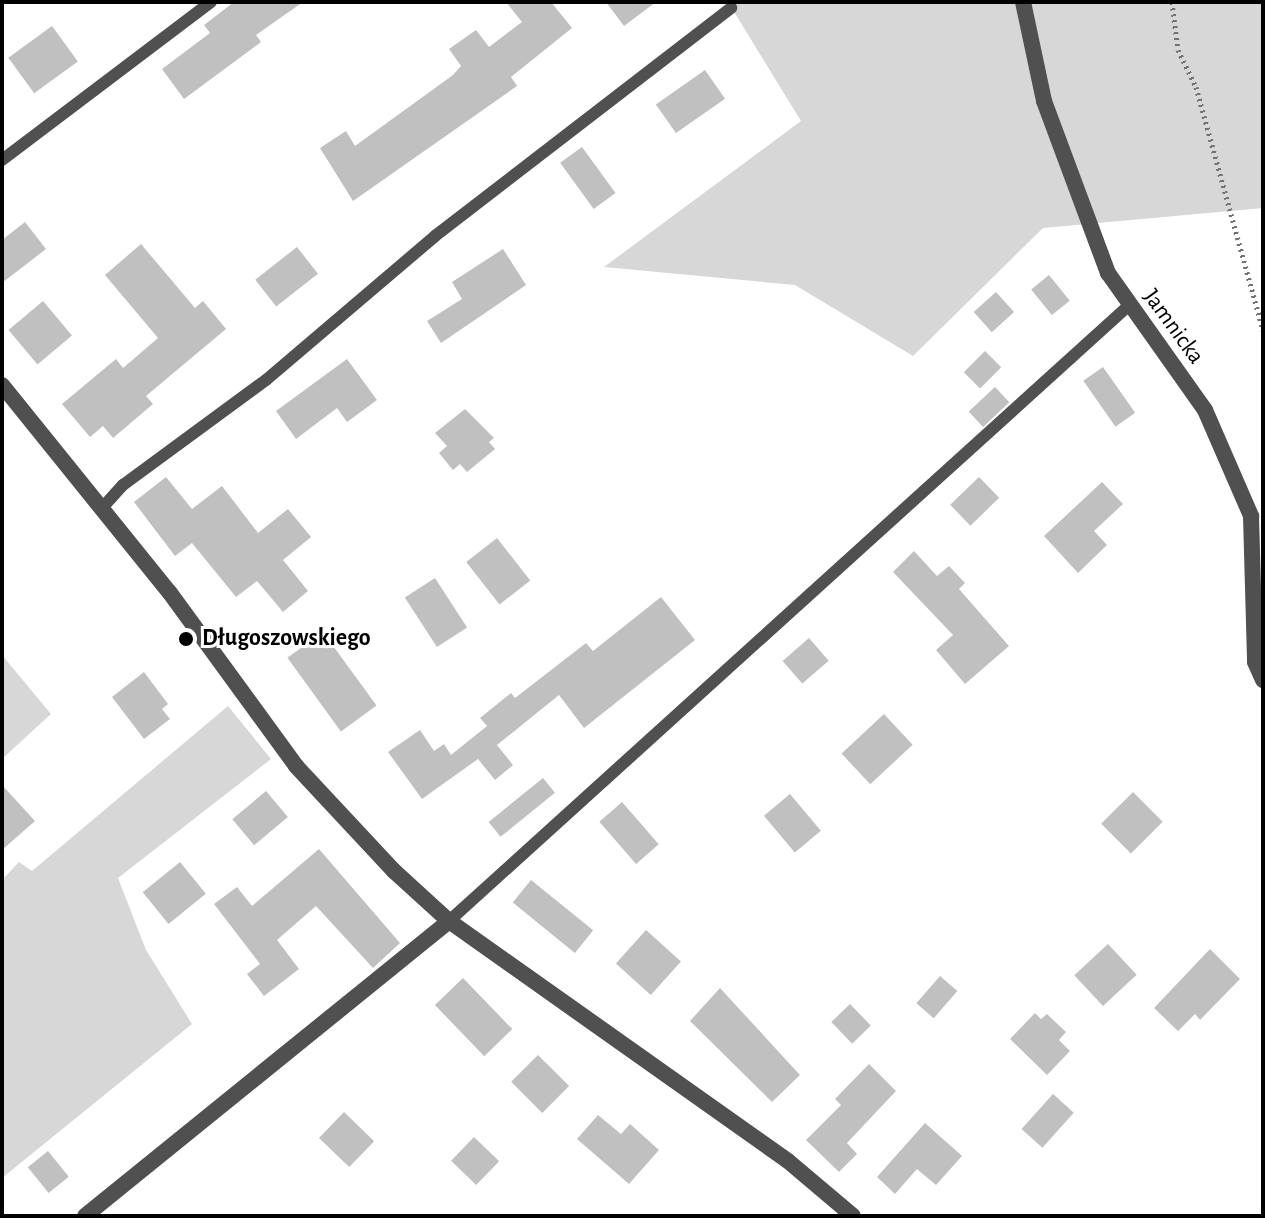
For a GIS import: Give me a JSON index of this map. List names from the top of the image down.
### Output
{
  "streets": {
    "street": ["Jamnicka"]
  },
  "places": ["Długoszowskiego"]
}
